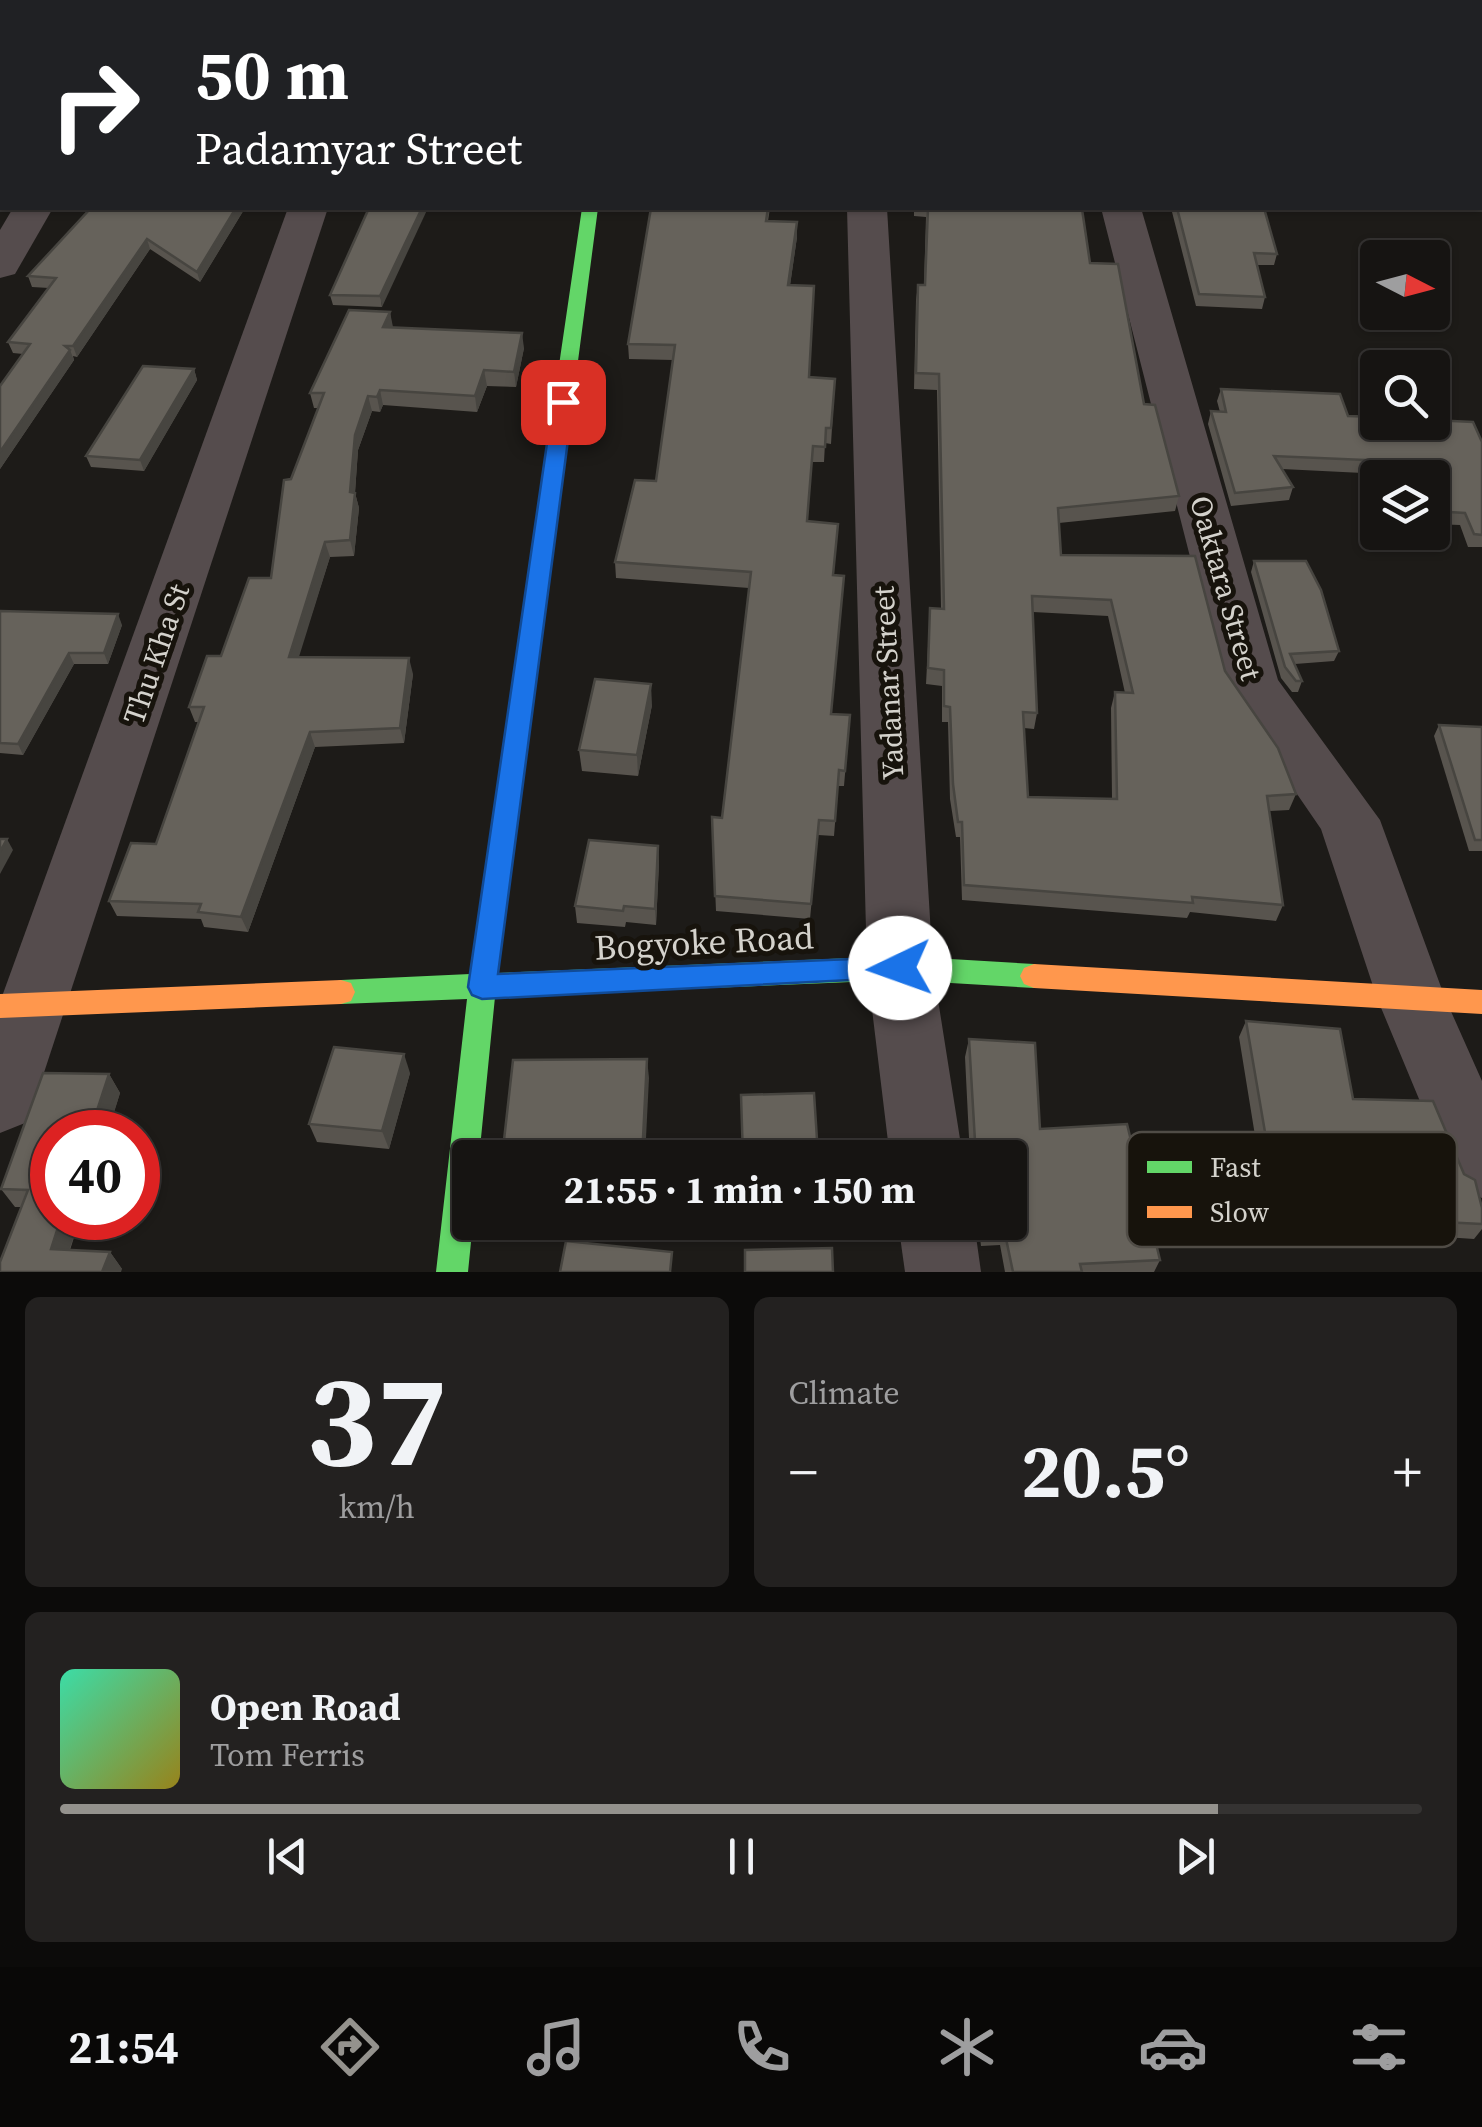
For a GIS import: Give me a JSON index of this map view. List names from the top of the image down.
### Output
{
  "streets": {
    "street": [
      "Oaktara Street",
      "Thu Kha St",
      "Yadanar Street",
      "Bogyoke Road"
    ]
  },
  "crossings": [
    ["Oaktara Street", "Bogyoke Road"],
    ["Thu Kha St", "Bogyoke Road"],
    ["Yadanar Street", "Bogyoke Road"]
  ],
  "legend": ["Fast", "Slow"],
  "north": "right",
  "page": {
    "turn": ["50 m", "Padamyar Street"],
    "limit": "40",
    "trip": "21:55 · 1 min · 150 m",
    "tile": [
      ["37", "km/h"],
      "Climate"
    ],
    "heat": ["−", "20.5°", "+"],
    "song": ["Open Road", "Tom Ferris"],
    "tabs": "21:54"
  }
}
